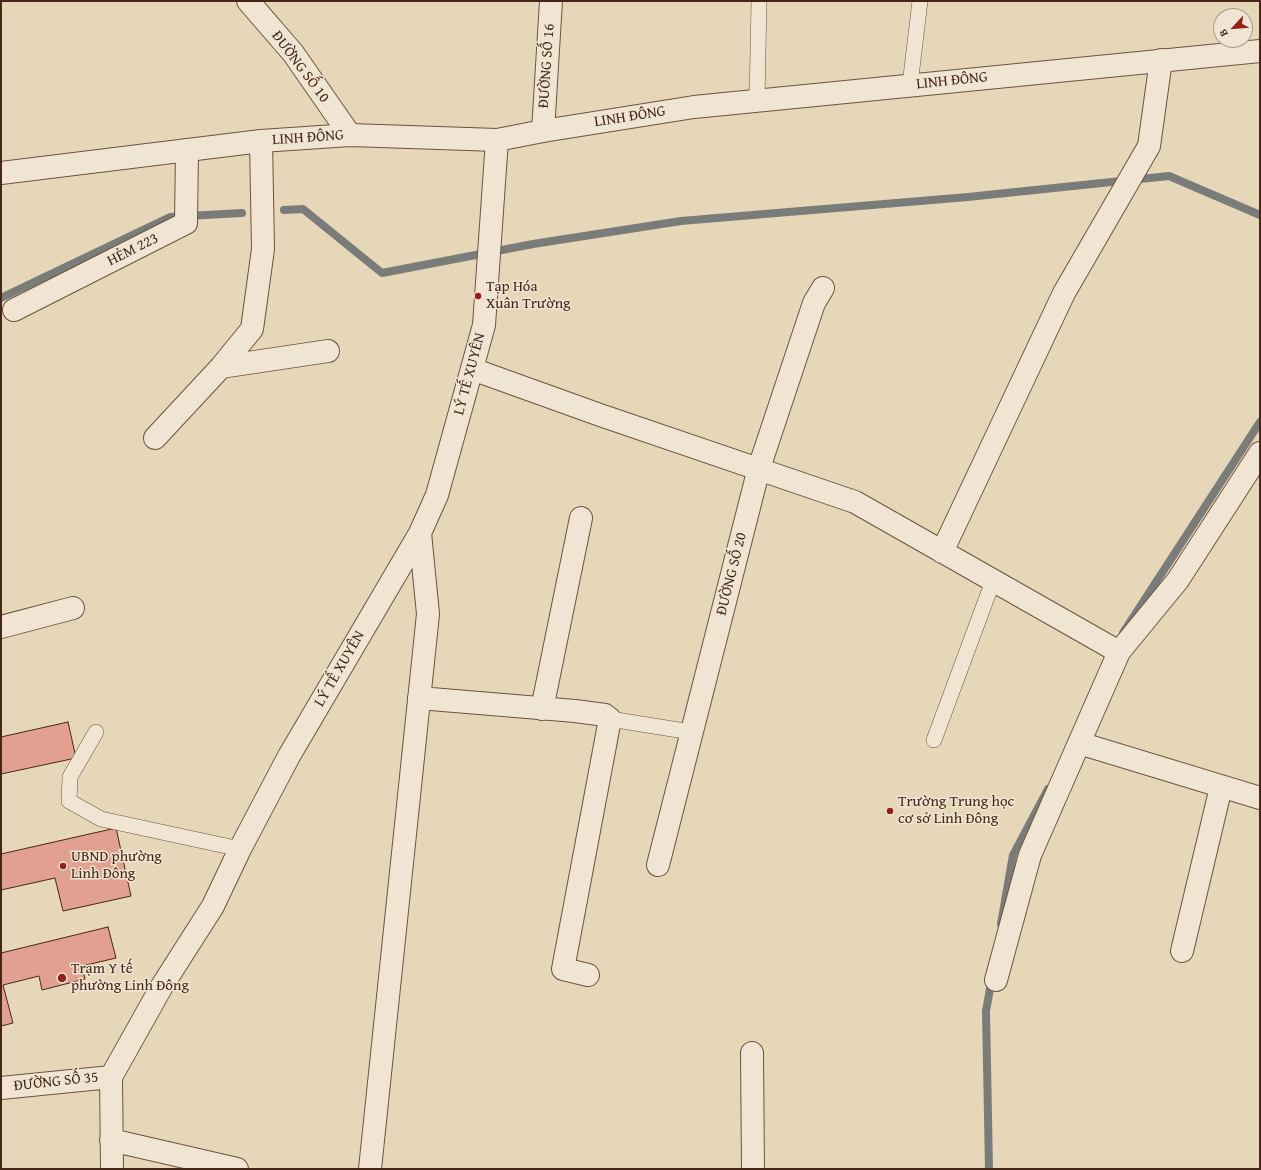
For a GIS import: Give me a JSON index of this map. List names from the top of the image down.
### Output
{
  "streets": {
    "street": [
      "ĐƯỜNG SỐ 16",
      "ĐƯỜNG SỐ 10",
      "LINH ĐÔNG",
      "HẺM 223",
      "LÝ TẾ XUYÊN",
      "ĐƯỜNG SỐ 20",
      "ĐƯỜNG SỐ 35"
    ]
  },
  "crossings": [
    ["ĐƯỜNG SỐ 16", "LINH ĐÔNG"],
    ["ĐƯỜNG SỐ 10", "LINH ĐÔNG"],
    ["LINH ĐÔNG", "HẺM 223"],
    ["LINH ĐÔNG", "LÝ TẾ XUYÊN"],
    ["LÝ TẾ XUYÊN", "ĐƯỜNG SỐ 35"]
  ],
  "places": [
    "Tạp Hóa Xuân Trường",
    "Trường Trung học cơ sở Linh Đông",
    "UBND phường Linh Đông",
    "Trạm Y tế phường Linh Đông"
  ],
  "north": "bottom left"
}
